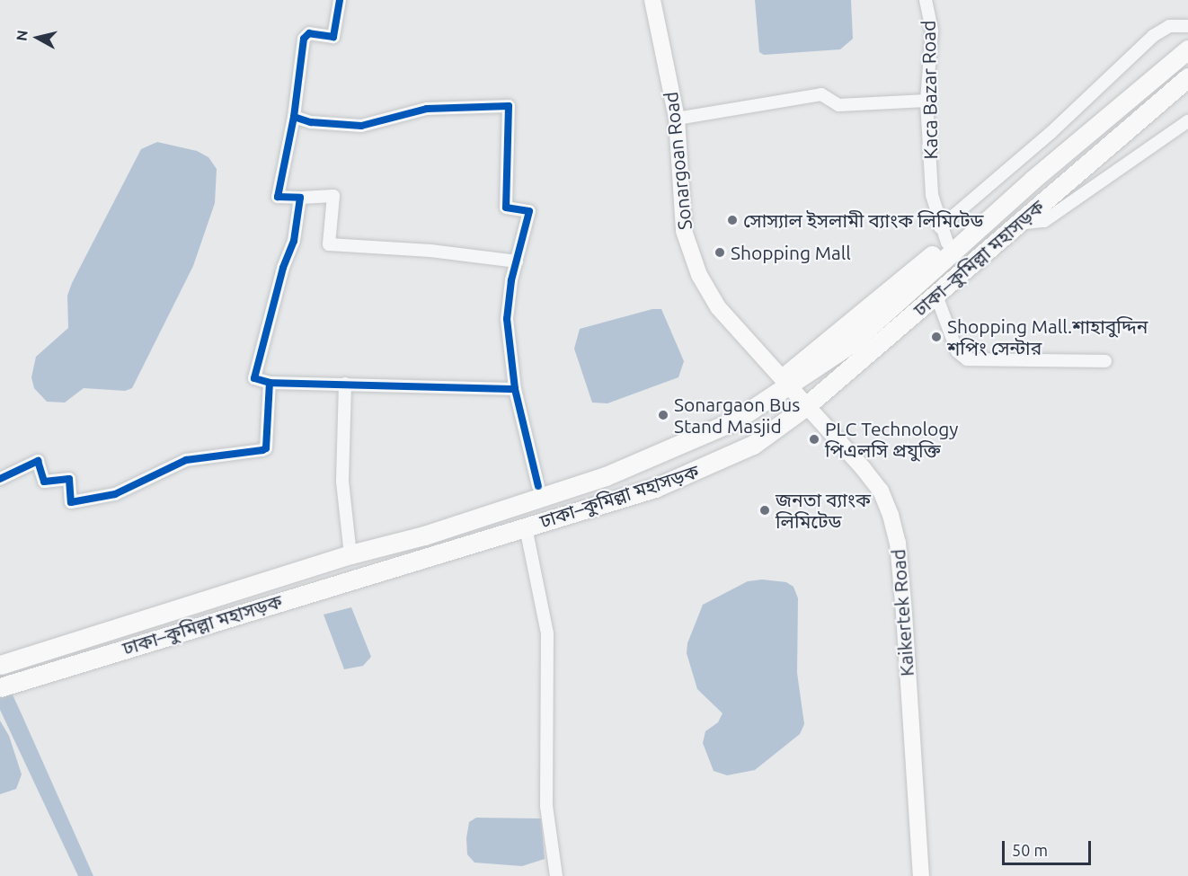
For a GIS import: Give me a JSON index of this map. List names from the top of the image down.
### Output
{
  "streets": {
    "highway": ["ঢাকা–কুমিল্লা মহাসড়ক"],
    "main road": ["Sonargoan Road", "Kaikertek Road"],
    "street": ["Kaca Bazar Road"]
  },
  "crossings": [
    ["Sonargoan Road", "ঢাকা–কুমিল্লা মহাসড়ক"],
    ["Sonargoan Road", "Kaikertek Road"],
    ["ঢাকা–কুমিল্লা মহাসড়ক", "Kaikertek Road"]
  ],
  "places": [
    "সোস্যাল ইসলামী ব্যাংক লিমিটেড",
    "Shopping Mall",
    "Shopping Mall.শাহাবুদ্দিন শপিং সেন্টার",
    "Sonargaon Bus Stand Masjid",
    "PLC Technology পিএলসি প্রযুক্তি",
    "জনতা ব্যাংক লিমিটেড"
  ],
  "scale_bar": "50 m",
  "north": "left"
}
